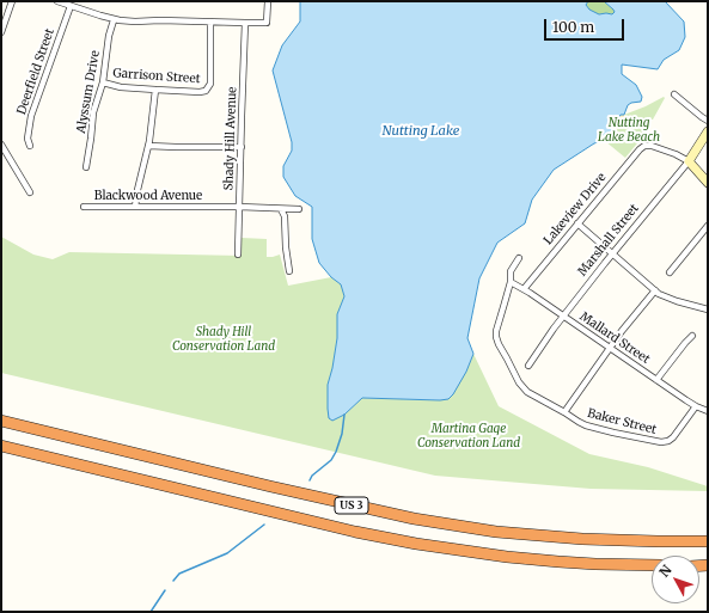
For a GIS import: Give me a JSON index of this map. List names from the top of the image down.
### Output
{
  "streets": {
    "highway": ["US 3"],
    "street": [
      "Deerfield Street",
      "Garrison Street",
      "Alyssum Drive",
      "Shady Hill Avenue",
      "Blackwood Avenue",
      "Lakeview Drive",
      "Marshall Street",
      "Mallard Street",
      "Baker Street"
    ]
  },
  "crossings": [
    ["Garrison Street", "Alyssum Drive"],
    ["Shady Hill Avenue", "Blackwood Avenue"],
    ["Lakeview Drive", "Marshall Street"],
    ["Lakeview Drive", "Mallard Street"],
    ["Marshall Street", "Mallard Street"],
    ["Mallard Street", "Baker Street"]
  ],
  "water": ["Nutting Lake"],
  "parks": ["Nutting Lake Beach", "Shady Hill Conservation Land", "Martina Gage Conservation Land"],
  "scale_bar": "100 m",
  "north": "top left"
}
